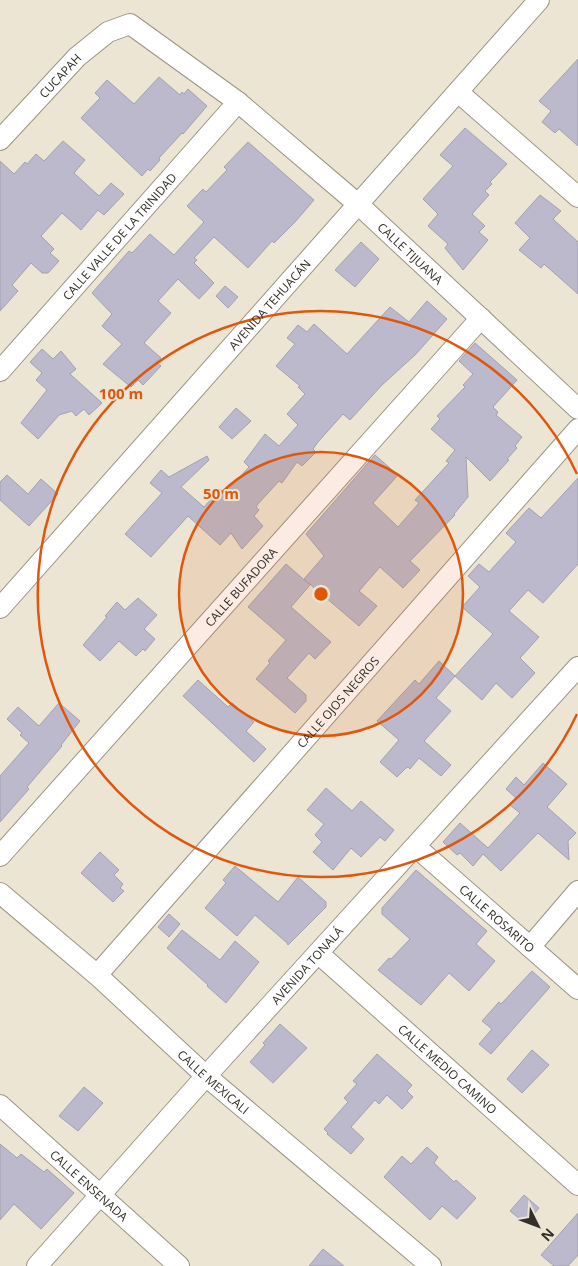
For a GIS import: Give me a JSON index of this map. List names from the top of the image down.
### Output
{
  "streets": {
    "street": [
      "CUCAPAH",
      "CALLE VALLE DE LA TRINIDAD",
      "CALLE TIJUANA",
      "AVENIDA TEHUACÁN",
      "CALLE BUFADORA",
      "CALLE OJOS NEGROS",
      "CALLE ROSARITO",
      "AVENIDA TONALÁ",
      "CALLE MEDIO CAMINO",
      "CALLE MEXICALI",
      "CALLE ENSENADA"
    ]
  },
  "crossings": [
    ["CUCAPAH", "CALLE TIJUANA"],
    ["CALLE VALLE DE LA TRINIDAD", "CALLE TIJUANA"],
    ["CALLE TIJUANA", "AVENIDA TEHUACÁN"],
    ["CALLE TIJUANA", "CALLE BUFADORA"],
    ["CALLE OJOS NEGROS", "CALLE MEXICALI"],
    ["CALLE ROSARITO", "AVENIDA TONALÁ"],
    ["AVENIDA TONALÁ", "CALLE MEDIO CAMINO"],
    ["AVENIDA TONALÁ", "CALLE MEXICALI"],
    ["AVENIDA TONALÁ", "CALLE ENSENADA"]
  ],
  "north": "bottom right",
  "rings": ["100 m", "50 m"]
}
